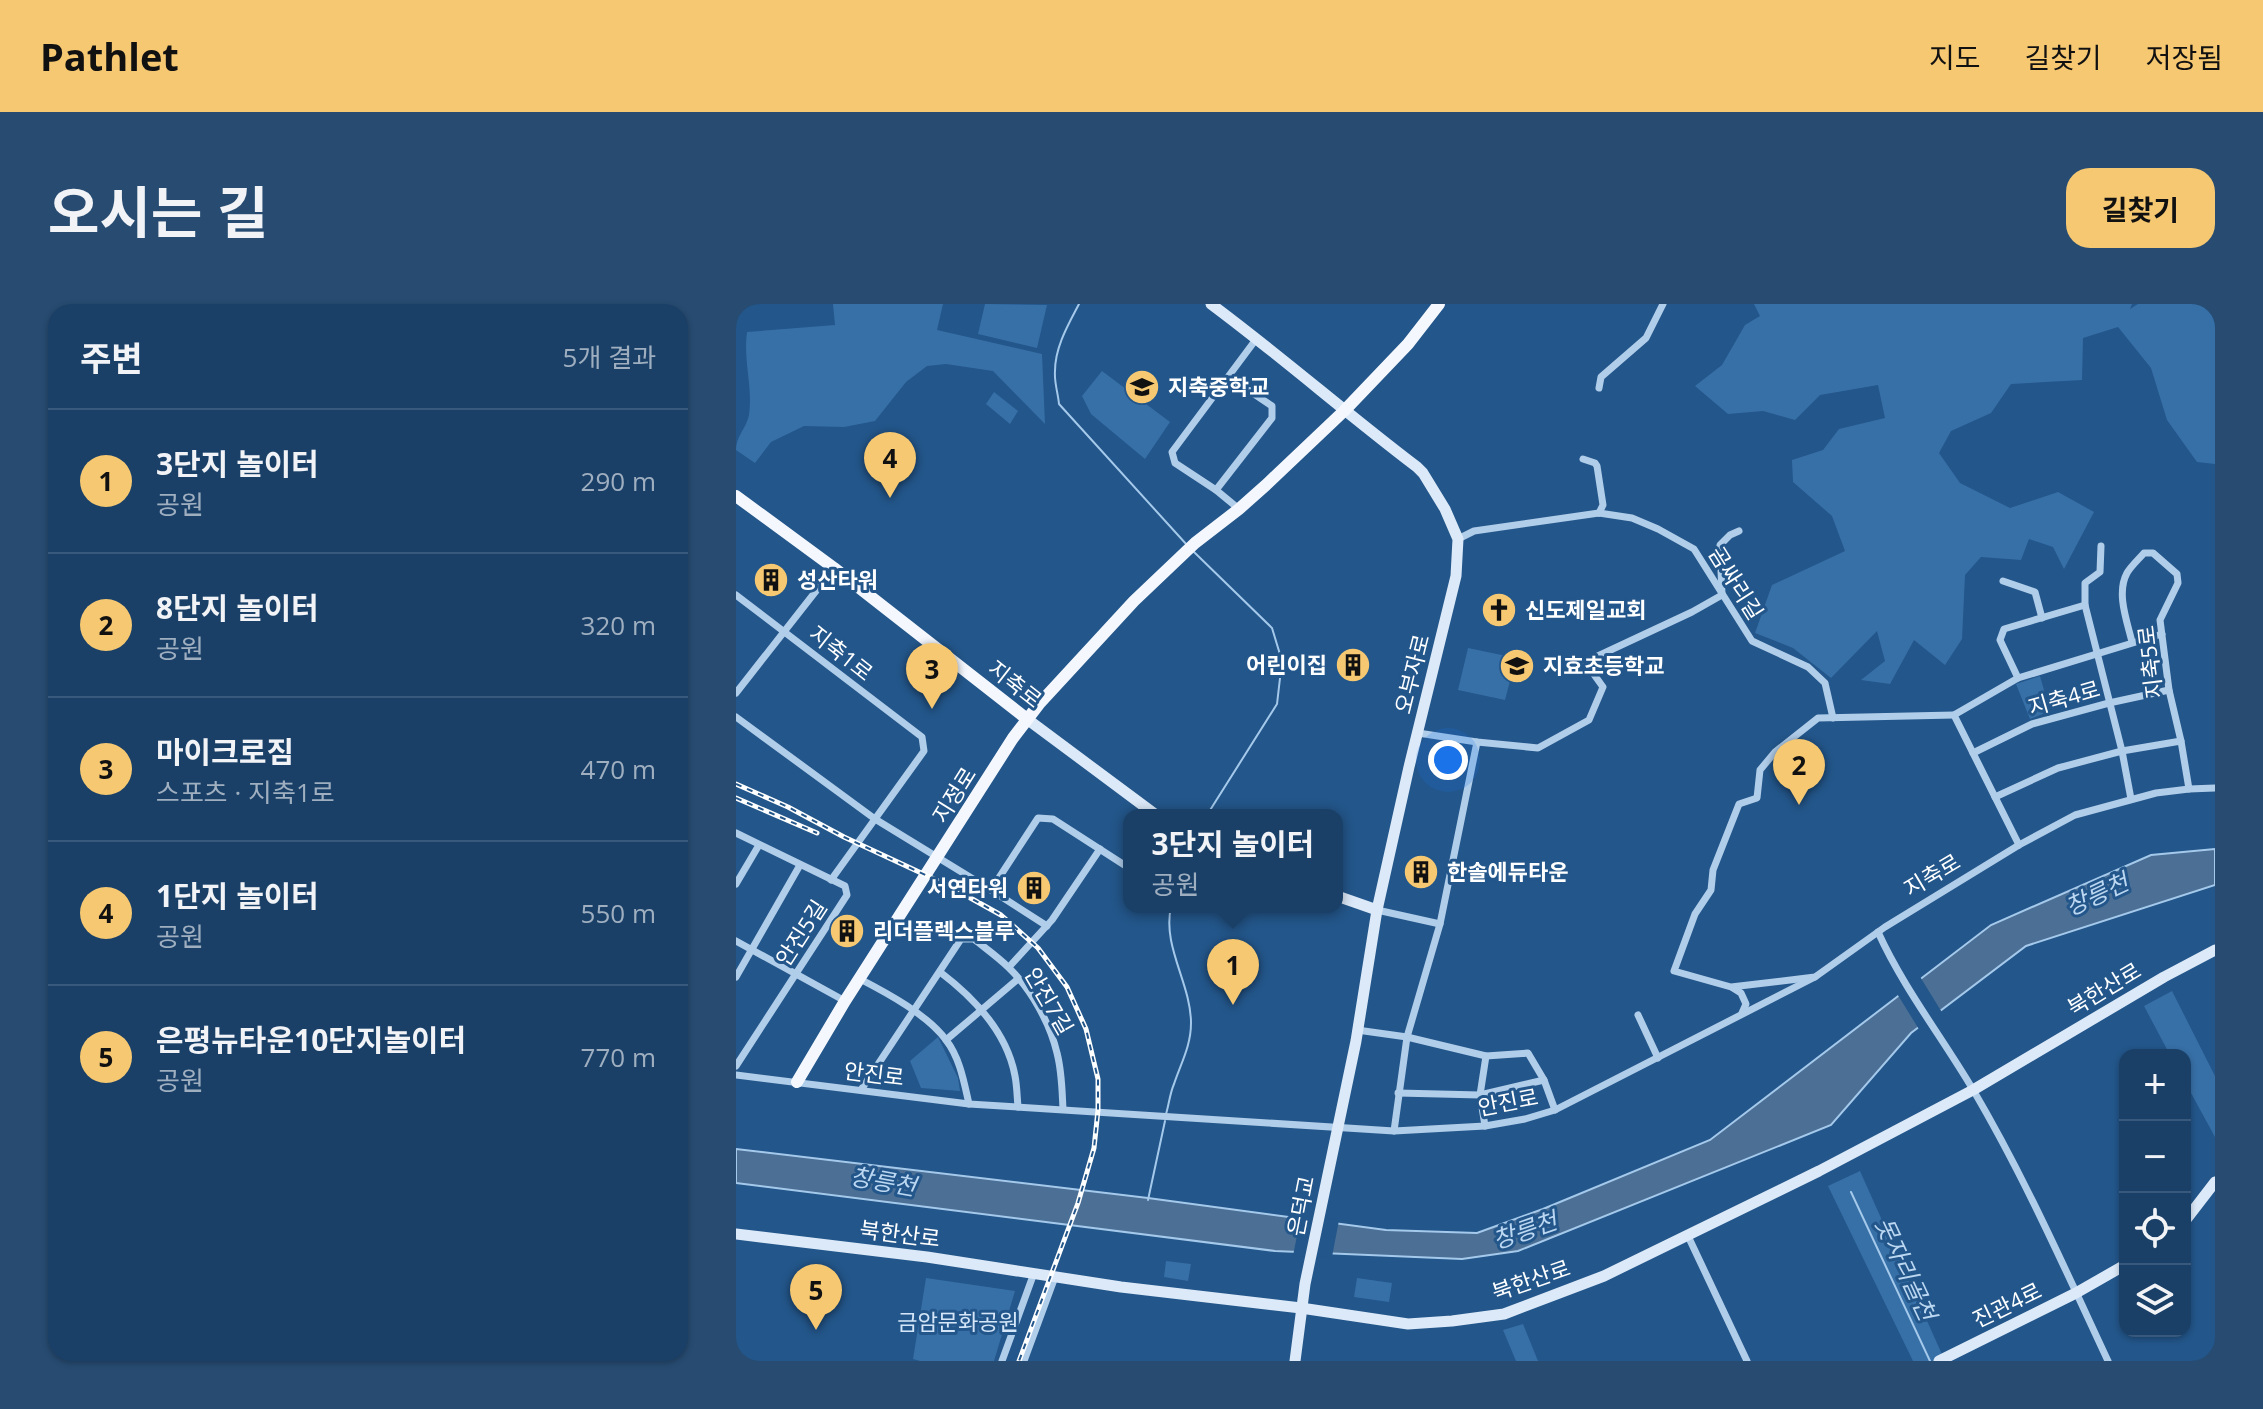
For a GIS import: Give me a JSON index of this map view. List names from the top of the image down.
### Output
{
  "streets": {
    "main road": [
      "오부자로",
      "지축로",
      "지정로",
      "북한산로",
      "은덕교",
      "진관4로"
    ],
    "street": [
      "곰싸리길",
      "지축1로",
      "지축5로",
      "지축4로",
      "안진5길",
      "안진7길",
      "안진로"
    ]
  },
  "crossings": [
    ["곰싸리길", "오부자로"],
    ["곰싸리길", "지축로"],
    ["지축1로", "안진5길"],
    ["지축5로", "지축로"],
    ["지축5로", "지축4로"],
    ["오부자로", "안진로"],
    ["오부자로", "은덕교"],
    ["지축로", "지정로"],
    ["지축로", "안진로"],
    ["지정로", "안진로"],
    ["북한산로", "은덕교"],
    ["안진7길", "안진로"]
  ],
  "water": ["창릉천", "못자리골천"],
  "parks": ["금암문화공원"],
  "places": {
    "school or university": ["지축중학교", "지효초등학교"],
    "building": [
      "성산타워",
      "어린이집",
      "한솔에듀타운",
      "서연타워",
      "리더플렉스블루"
    ],
    "church": ["신도제일교회"]
  },
  "page": {
    "header": "Pathlet",
    "nav": ["지도", "길찾기", "저장됨"],
    "title": "오시는 길",
    "buttons": "길찾기",
    "heading": ["주변", "5개 결과"],
    "list": [
      {
        "mark": "1",
        "name": "3단지 놀이터",
        "note": "공원",
        "value": "290 m"
      },
      {
        "mark": "2",
        "name": "8단지 놀이터",
        "note": "공원",
        "value": "320 m"
      },
      {
        "mark": "3",
        "name": "마이크로짐",
        "note": "스포츠 · 지축1로",
        "value": "470 m"
      },
      {
        "mark": "4",
        "name": "1단지 놀이터",
        "note": "공원",
        "value": "550 m"
      },
      {
        "mark": "5",
        "name": "은평뉴타운10단지놀이터",
        "note": "공원",
        "value": "770 m"
      }
    ],
    "pins": [
      "4",
      "3",
      "2",
      "1",
      "5"
    ],
    "popup": ["3단지 놀이터", "공원"],
    "map_buttons": ["+", "−"]
  }
}
